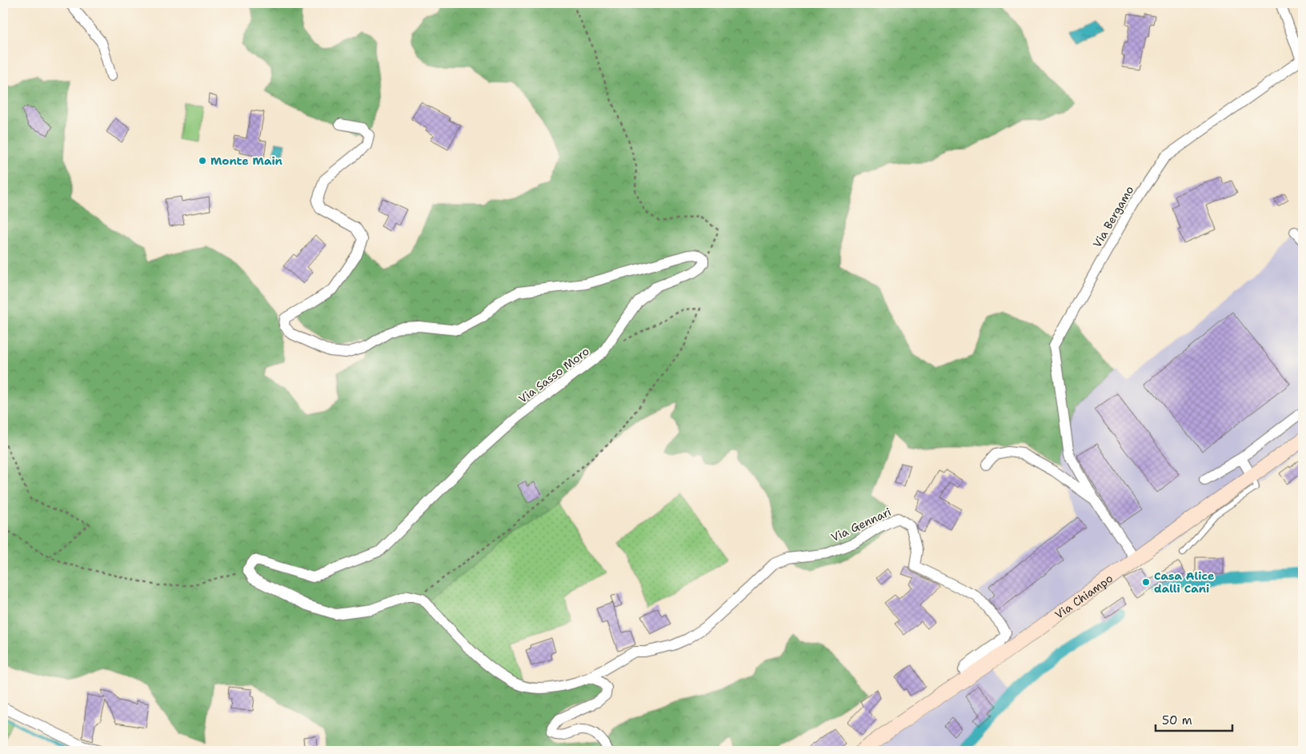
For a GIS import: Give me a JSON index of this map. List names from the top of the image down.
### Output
{
  "streets": {
    "main road": ["Via Chiampo"],
    "street": ["Via Bergamo", "Via Sasso Moro", "Via Gennari"]
  },
  "crossings": [
    ["Via Bergamo", "Via Chiampo"],
    ["Via Gennari", "Via Chiampo"]
  ],
  "places": ["Monte Main", "Casa Alice dalli Cani"],
  "scale_bar": "50 m"
}
